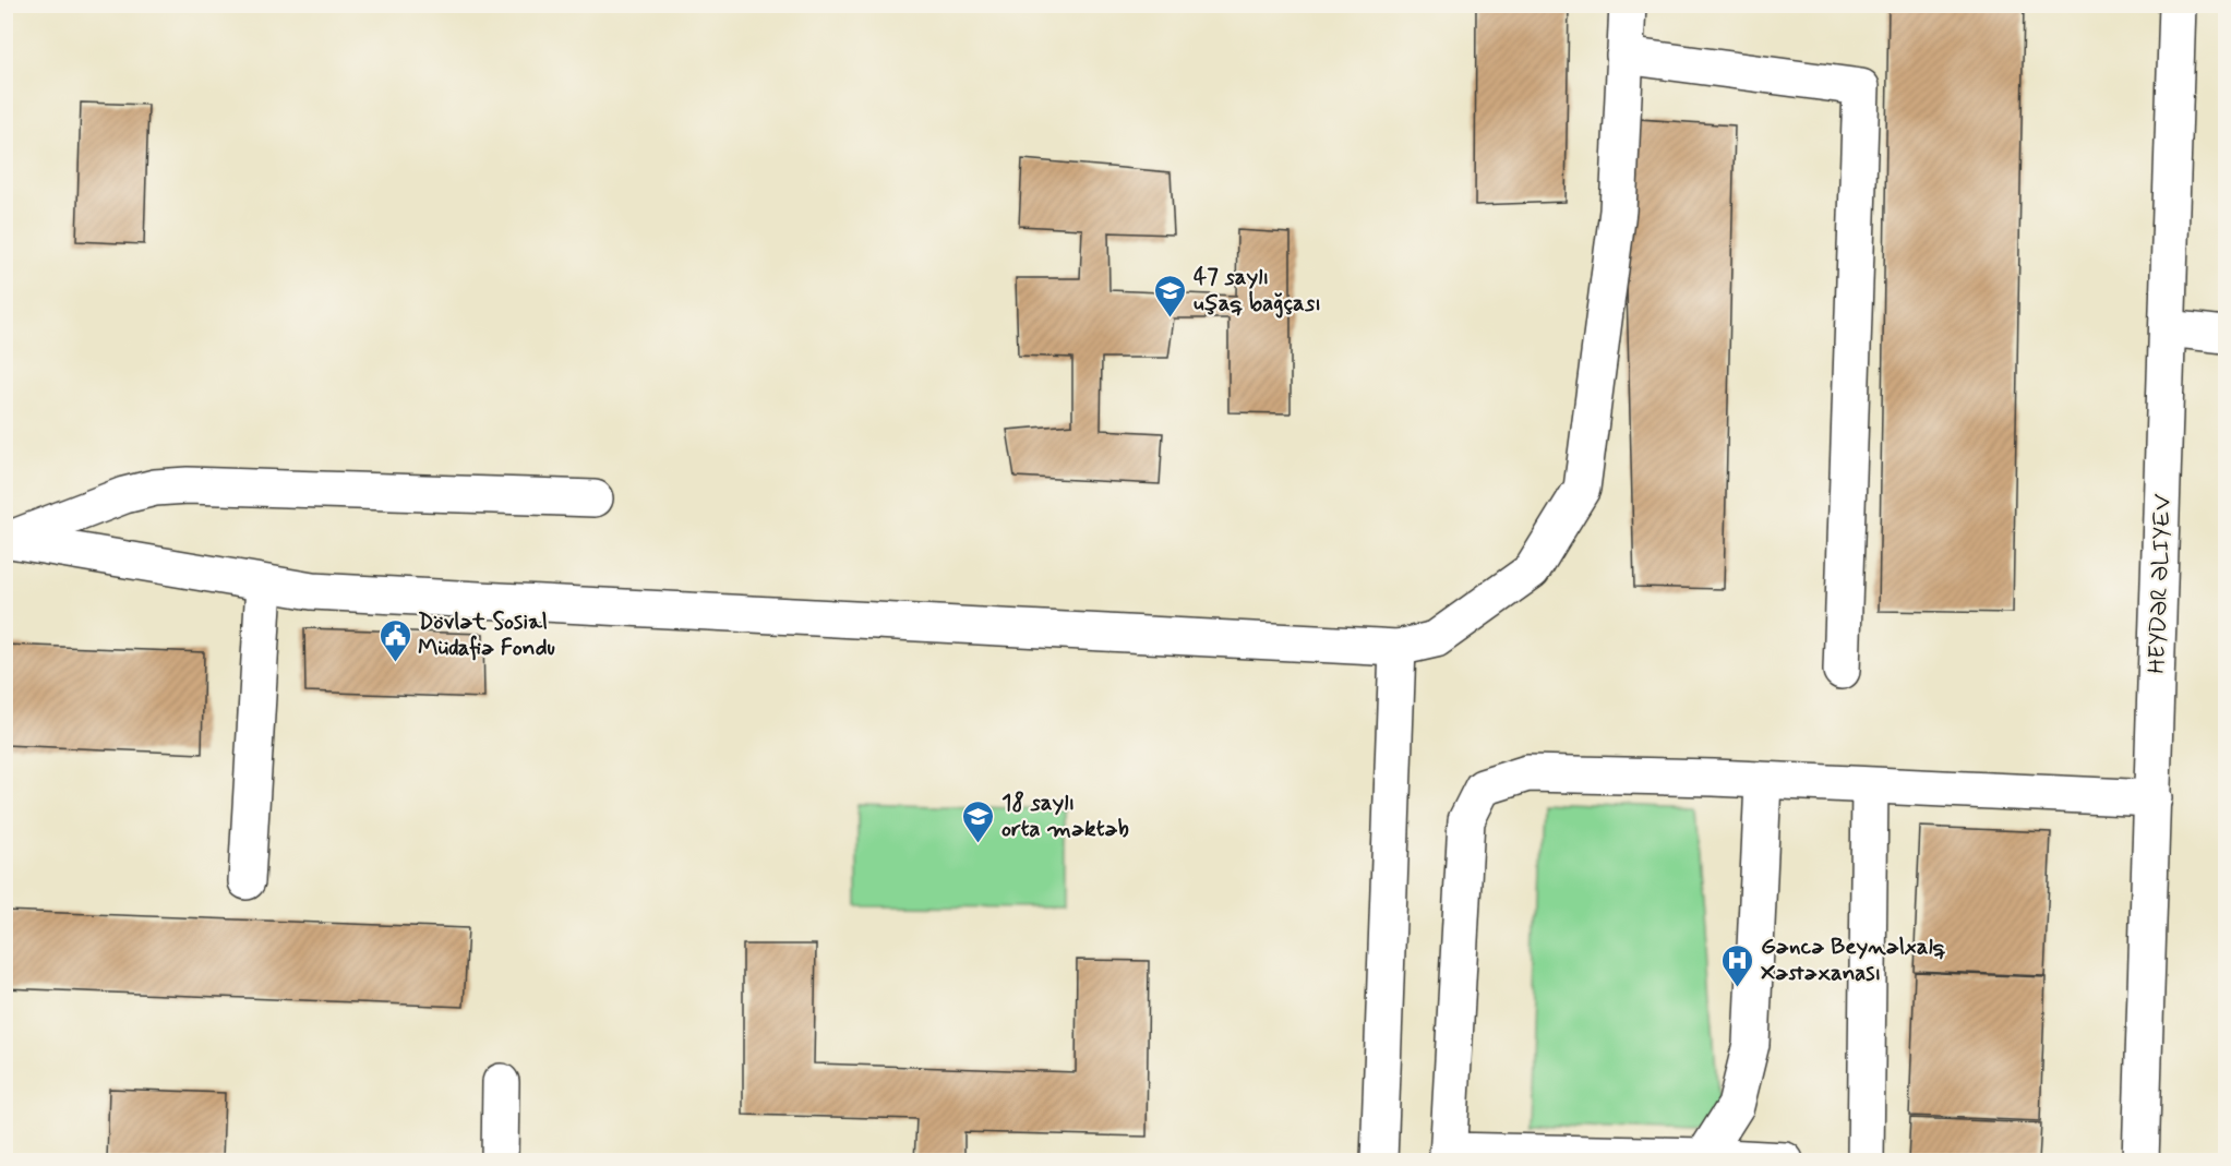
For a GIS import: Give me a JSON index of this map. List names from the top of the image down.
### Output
{
  "streets": {
    "street": ["HEYDƏR ƏLIYEV"]
  },
  "places": {
    "school or university": ["47 saylı uşaq bağçası", "18 saylı orta məktəb"],
    "public building": ["Dövlət Sosial Müdafiə Fondu"],
    "hospital": ["Gəncə Beynəlxalq Xəstəxanası"]
  }
}
